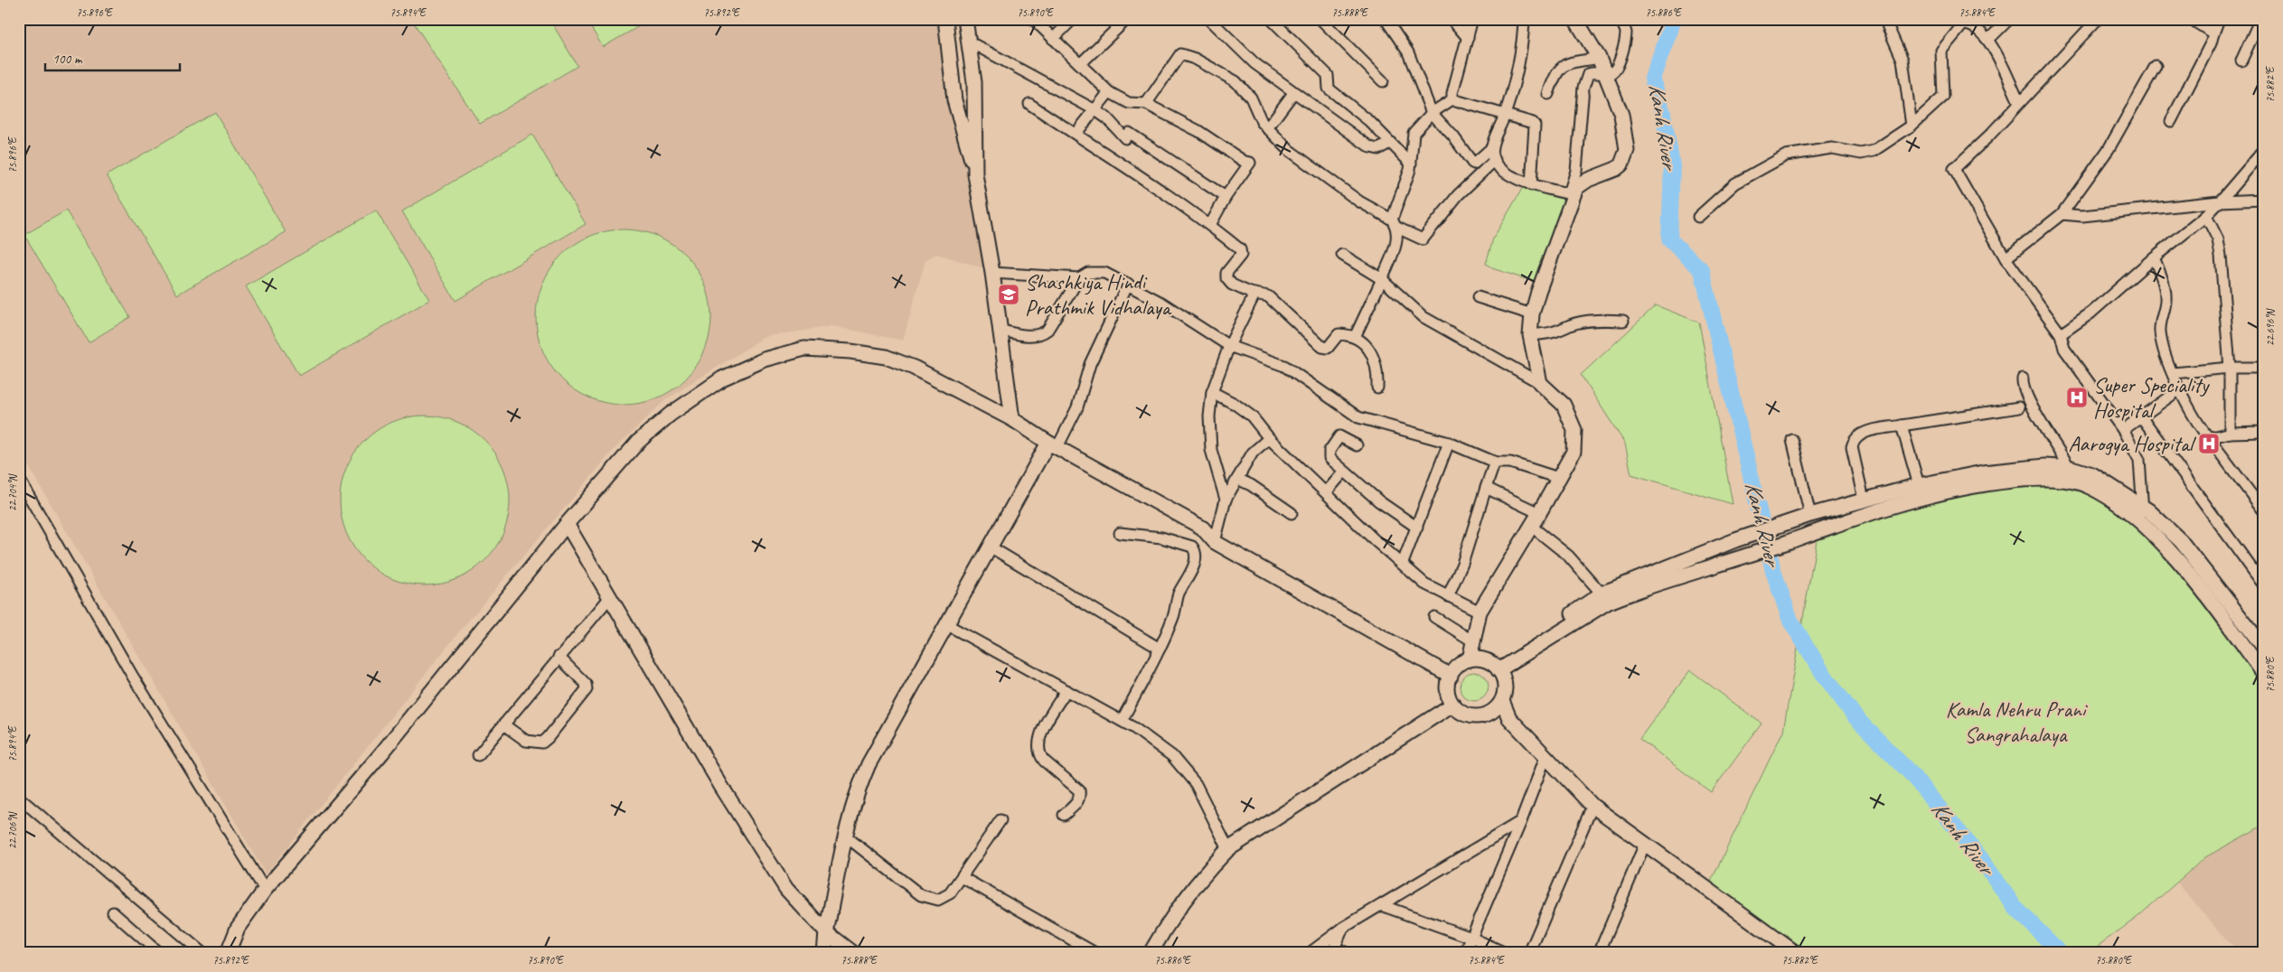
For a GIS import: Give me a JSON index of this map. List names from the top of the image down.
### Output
{
  "water": ["Kanh River"],
  "parks": ["Kamla Nehru Prani Sangrahalaya"],
  "places": {
    "school or university": ["Shashkiya Hindi Prathmik Vidhalaya"],
    "hospital": ["Super Speciality Hospital", "Aarogya Hospital"]
  },
  "scale_bar": "100 m",
  "coordinates": [
    "75.896°E",
    "75.894°E",
    "75.892°E",
    "75.890°E",
    "75.888°E",
    "75.886°E",
    "75.884°E",
    "75.882°E",
    "22.696°N",
    "22.704°N",
    "75.880°E",
    "22.706°N"
  ]
}
